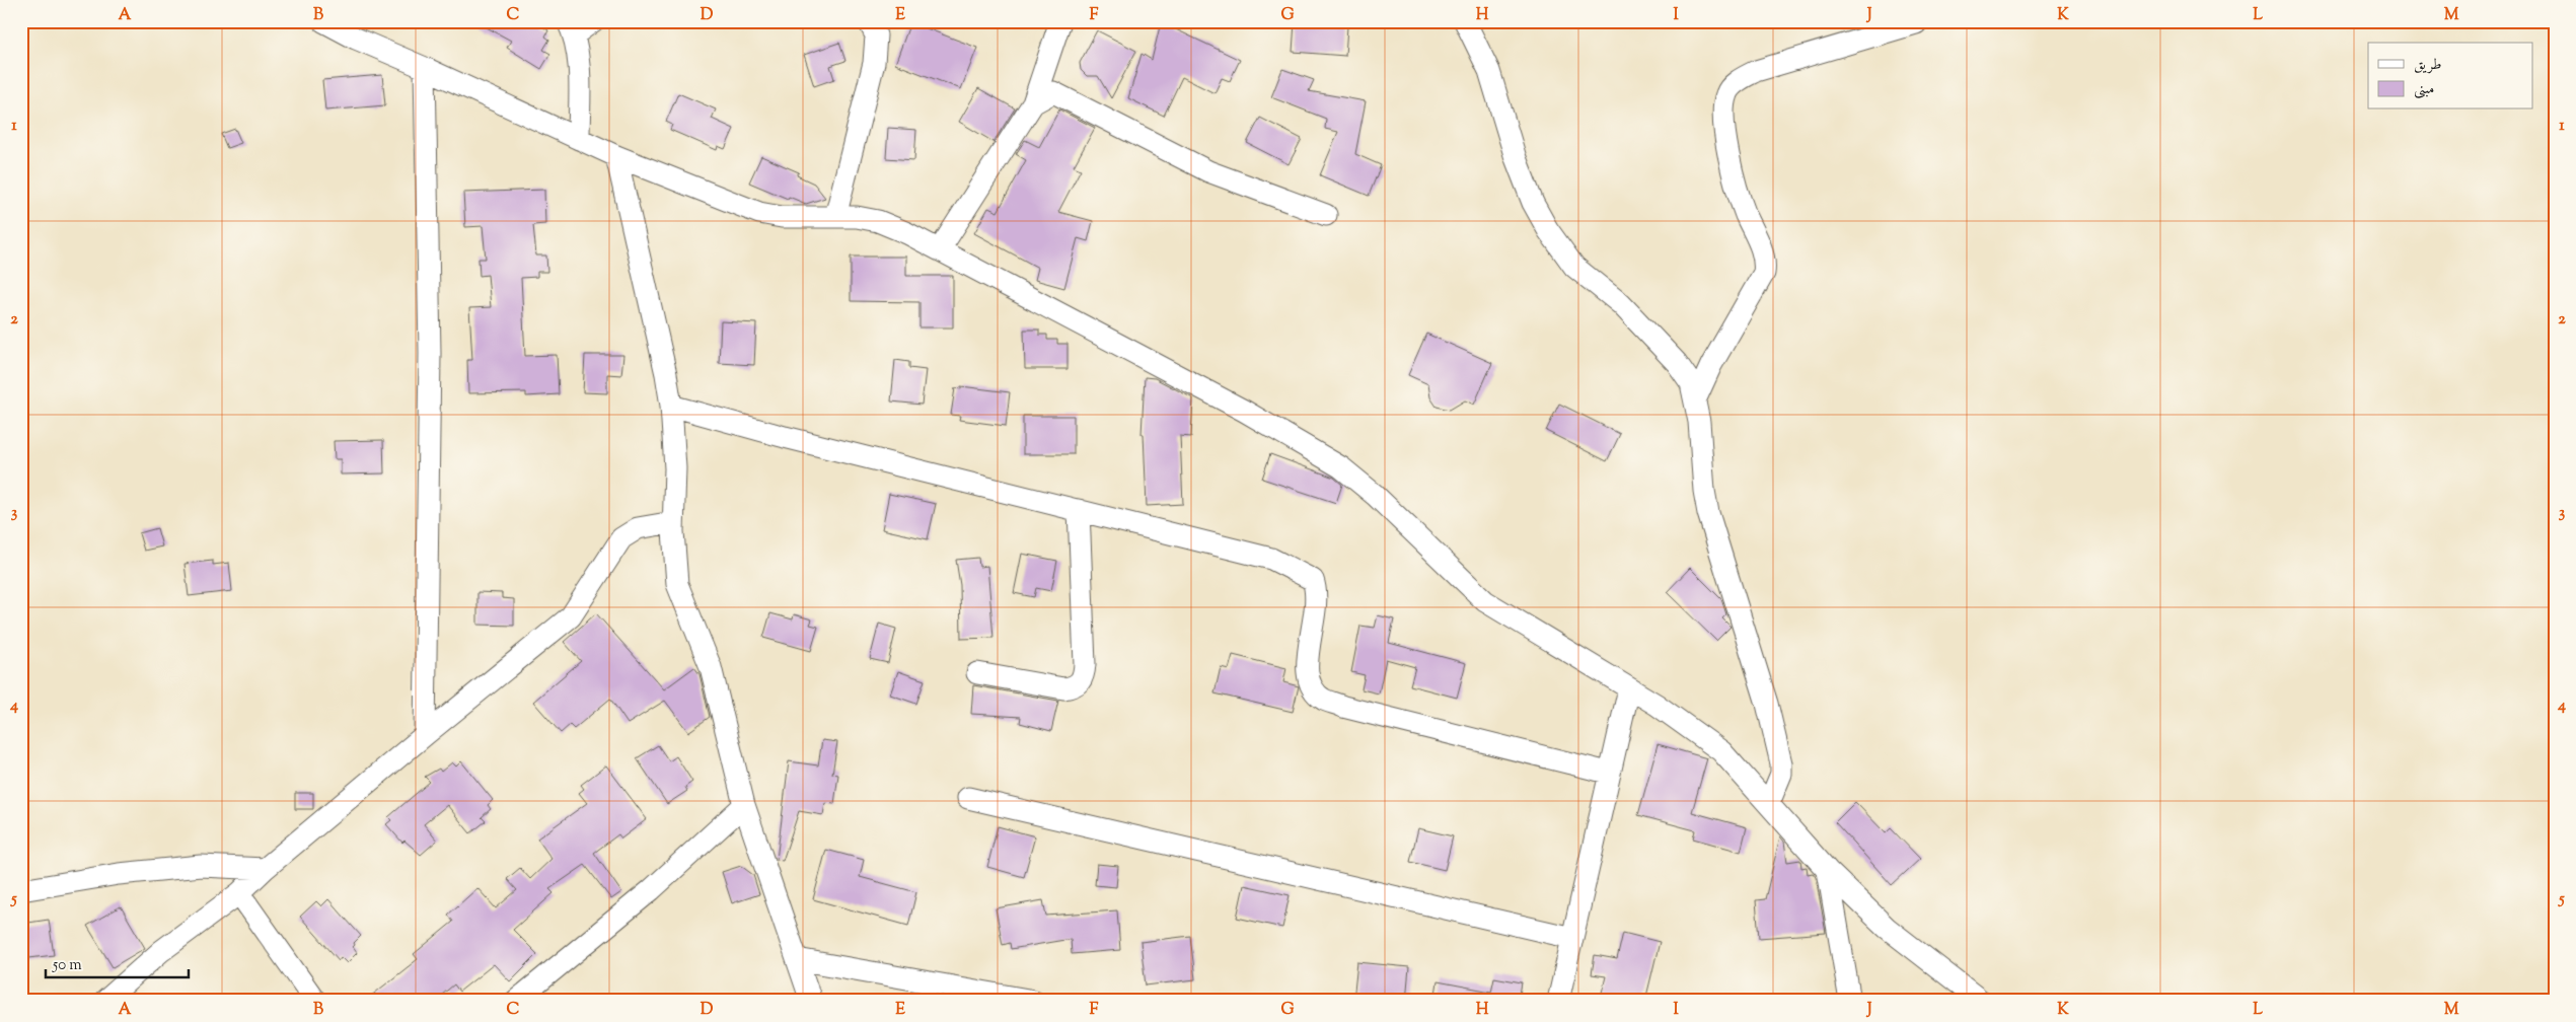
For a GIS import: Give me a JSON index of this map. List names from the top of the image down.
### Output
{
  "legend": ["طريق", "مبنى"],
  "scale_bar": "50 m",
  "grid": {
    "columns": [
      "A",
      "B",
      "C",
      "D",
      "E",
      "F",
      "G",
      "H",
      "I",
      "J",
      "K",
      "L",
      "M"
    ],
    "rows": [
      "1",
      "2",
      "3",
      "4",
      "5"
    ]
  }
}
